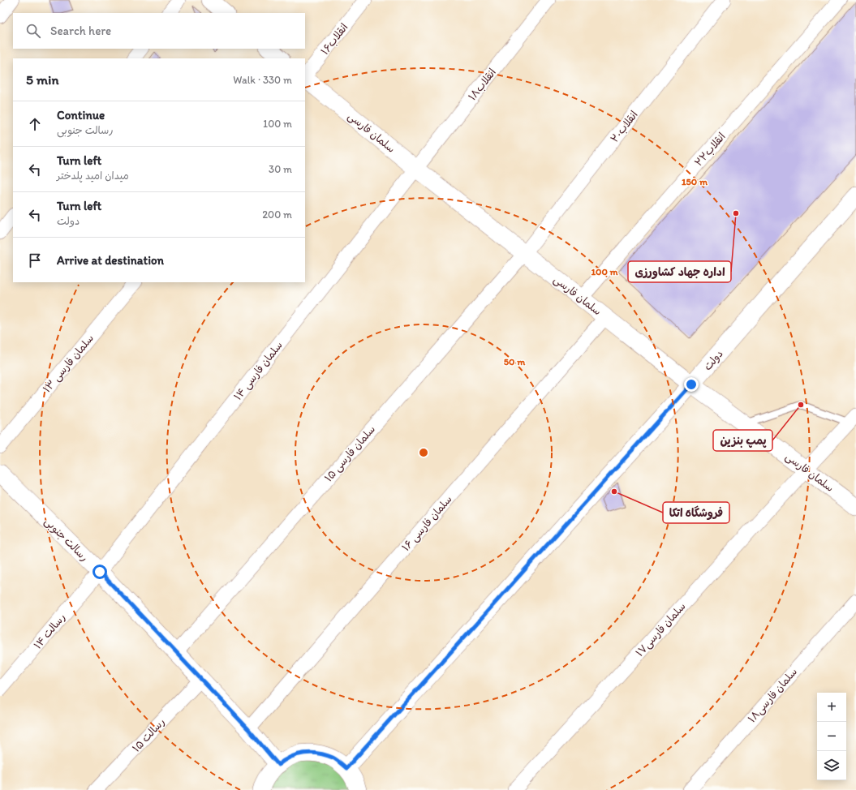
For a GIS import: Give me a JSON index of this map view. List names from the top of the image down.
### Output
{
  "streets": {
    "street": [
      "انقلاب۱۶",
      "انقلاب۱۸",
      "انقلاب۲۰",
      "سلمان فارسی",
      "انقلاب۲۲",
      "دولت",
      "سلمان فارسی ۱۳",
      "سلمان فارسی ۱۴",
      "سلمان فارسی ۱۵",
      "سلمان فارسی ۱۶",
      "رسالت جنوبی",
      "سلمان فارسی۱۷",
      "رسالت ۱۴",
      "سلمان فارسی۱۸",
      "رسالت ۱۵"
    ]
  },
  "crossings": [
    ["انقلاب۱۸", "سلمان فارسی"],
    ["انقلاب۱۸", "سلمان فارسی ۱۴"],
    ["انقلاب۲۰", "سلمان فارسی"],
    ["انقلاب۲۰", "سلمان فارسی ۱۵"],
    ["سلمان فارسی", "انقلاب۲۲"],
    ["سلمان فارسی", "دولت"],
    ["سلمان فارسی", "سلمان فارسی ۱۴"],
    ["سلمان فارسی", "سلمان فارسی ۱۵"],
    ["سلمان فارسی", "سلمان فارسی ۱۶"],
    ["سلمان فارسی", "سلمان فارسی۱۷"],
    ["سلمان فارسی ۱۴", "رسالت جنوبی"],
    ["سلمان فارسی ۱۴", "رسالت ۱۴"],
    ["سلمان فارسی ۱۵", "رسالت جنوبی"],
    ["سلمان فارسی ۱۶", "رسالت جنوبی"],
    ["رسالت جنوبی", "رسالت ۱۴"],
    ["رسالت جنوبی", "رسالت ۱۵"]
  ],
  "places": ["اداره جهاد کشاورزی", "پمپ بنزین", "فروشگاه اتکا"],
  "page": {
    "search": "Search here",
    "heading": ["5 min", "Walk · 330 m"],
    "list": [
      ["Continue", "رسالت جنوبی", "100 m"],
      ["Turn left", "میدان امید پلدختر", "30 m"],
      ["Turn left", "دولت", "200 m"],
      "Arrive at destination"
    ],
    "map_buttons": ["+", "−"]
  },
  "rings": ["150 m", "100 m", "50 m"]
}
